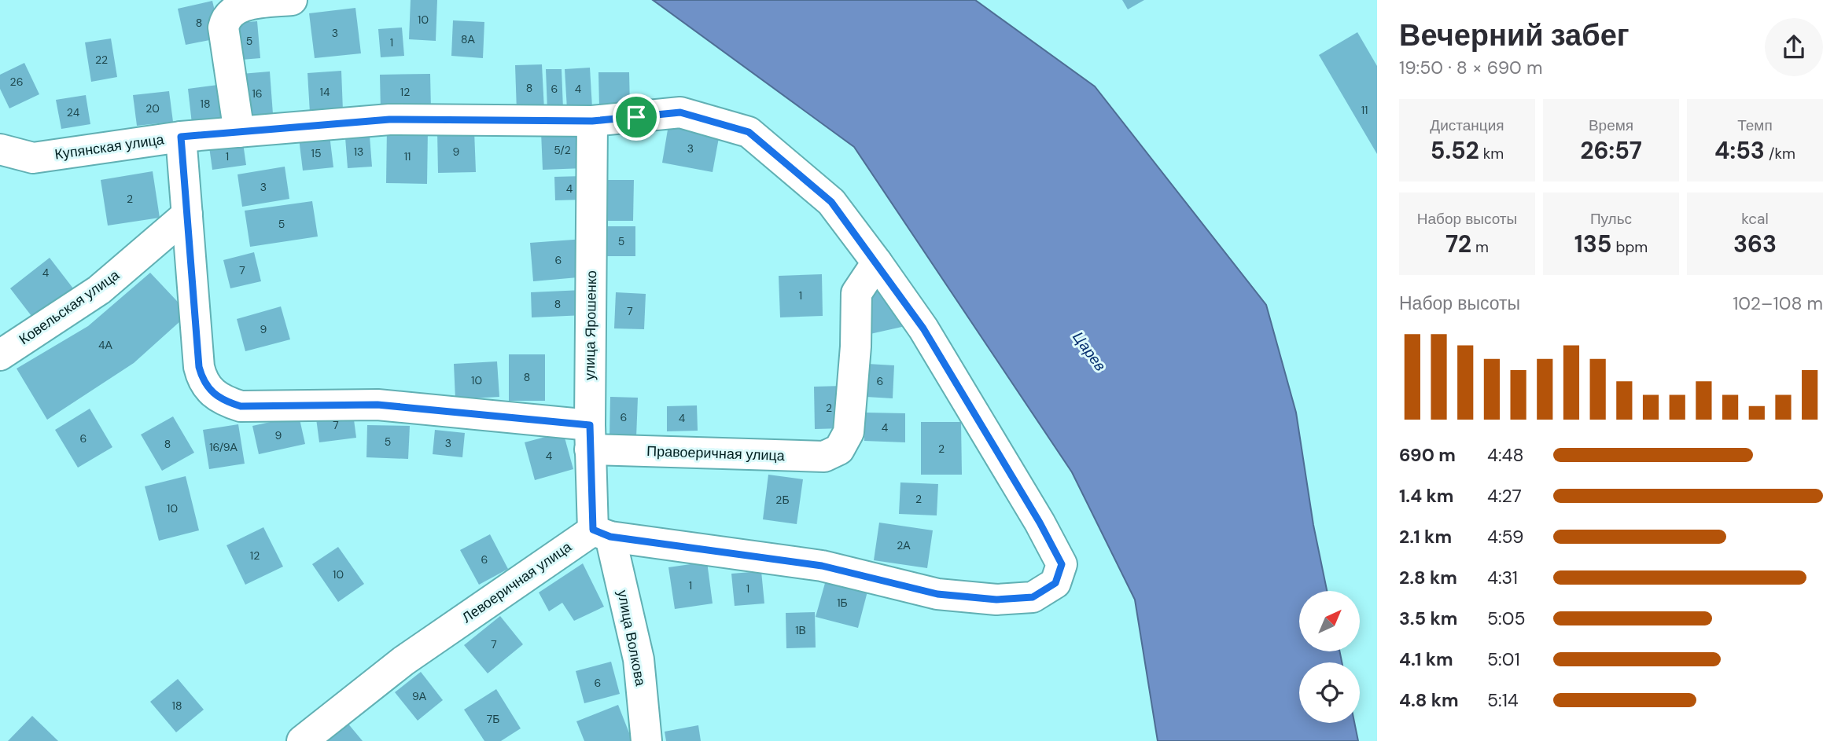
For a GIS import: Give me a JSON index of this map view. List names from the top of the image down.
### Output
{
  "streets": {
    "street": [
      "Купянская улица",
      "Ковельская улица",
      "улица Ярошенко",
      "Правоеричная улица",
      "Левоеричная улица",
      "улица Волкова"
    ]
  },
  "crossings": [
    ["Купянская улица", "улица Ярошенко"],
    ["Купянская улица", "Правоеричная улица"],
    ["Ковельская улица", "Правоеричная улица"],
    ["улица Ярошенко", "Правоеричная улица"],
    ["улица Ярошенко", "Левоеричная улица"],
    ["улица Ярошенко", "улица Волкова"],
    ["Левоеричная улица", "улица Волкова"]
  ],
  "water": ["Царев"],
  "house_numbers": [
    "10",
    "8",
    "3",
    "8А",
    "5",
    "1",
    "22",
    "26",
    "8",
    "6",
    "4",
    "14",
    "12",
    "16",
    "18",
    "20",
    "11",
    "24",
    "3",
    "5/2",
    "13",
    "9",
    "15",
    "1",
    "11",
    "3",
    "4",
    "2",
    "5",
    "5",
    "6",
    "7",
    "4",
    "1",
    "8",
    "7",
    "9",
    "4А",
    "8",
    "10",
    "6",
    "2",
    "6",
    "4",
    "7",
    "4",
    "9",
    "6",
    "5",
    "3",
    "8",
    "16/9А",
    "2",
    "4",
    "2",
    "2Б",
    "10",
    "2А",
    "12",
    "6",
    "10",
    "1",
    "1",
    "1Б",
    "1В",
    "7",
    "6",
    "9А",
    "18",
    "7Б"
  ],
  "north": "top right",
  "page": {
    "heading": ["Вечерний забег", "19:50 · 8 × 690 m"],
    "stats": [
      ["Дистанция", "5.52 km"],
      ["Время", "26:57"],
      ["Темп", "4:53 /km"],
      ["Набор высоты", "72 m"],
      ["Пульс", "135 bpm"],
      ["kcal", "363"]
    ],
    "chart": ["Набор высоты", "102–108 m"],
    "list": [
      {
        "name": "690 m",
        "note": "4:48"
      },
      {
        "name": "1.4 km",
        "note": "4:27"
      },
      {
        "name": "2.1 km",
        "note": "4:59"
      },
      {
        "name": "2.8 km",
        "note": "4:31"
      },
      {
        "name": "3.5 km",
        "note": "5:05"
      },
      {
        "name": "4.1 km",
        "note": "5:01"
      },
      {
        "name": "4.8 km",
        "note": "5:14"
      }
    ]
  }
}
